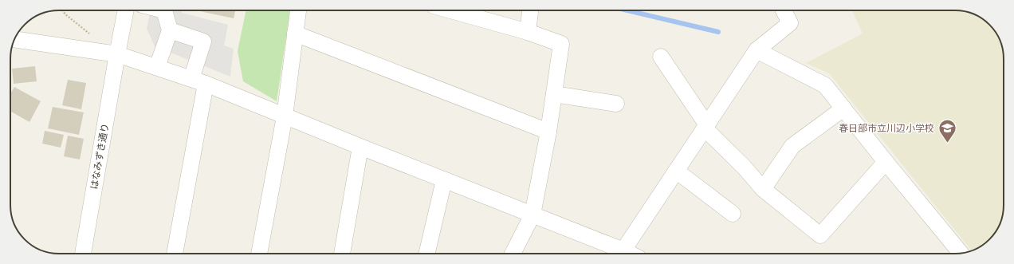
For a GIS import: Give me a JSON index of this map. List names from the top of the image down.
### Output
{
  "streets": {
    "street": ["はなみずき通り"]
  },
  "places": {
    "school or university": ["春日部市立川辺小学校"]
  }
}
